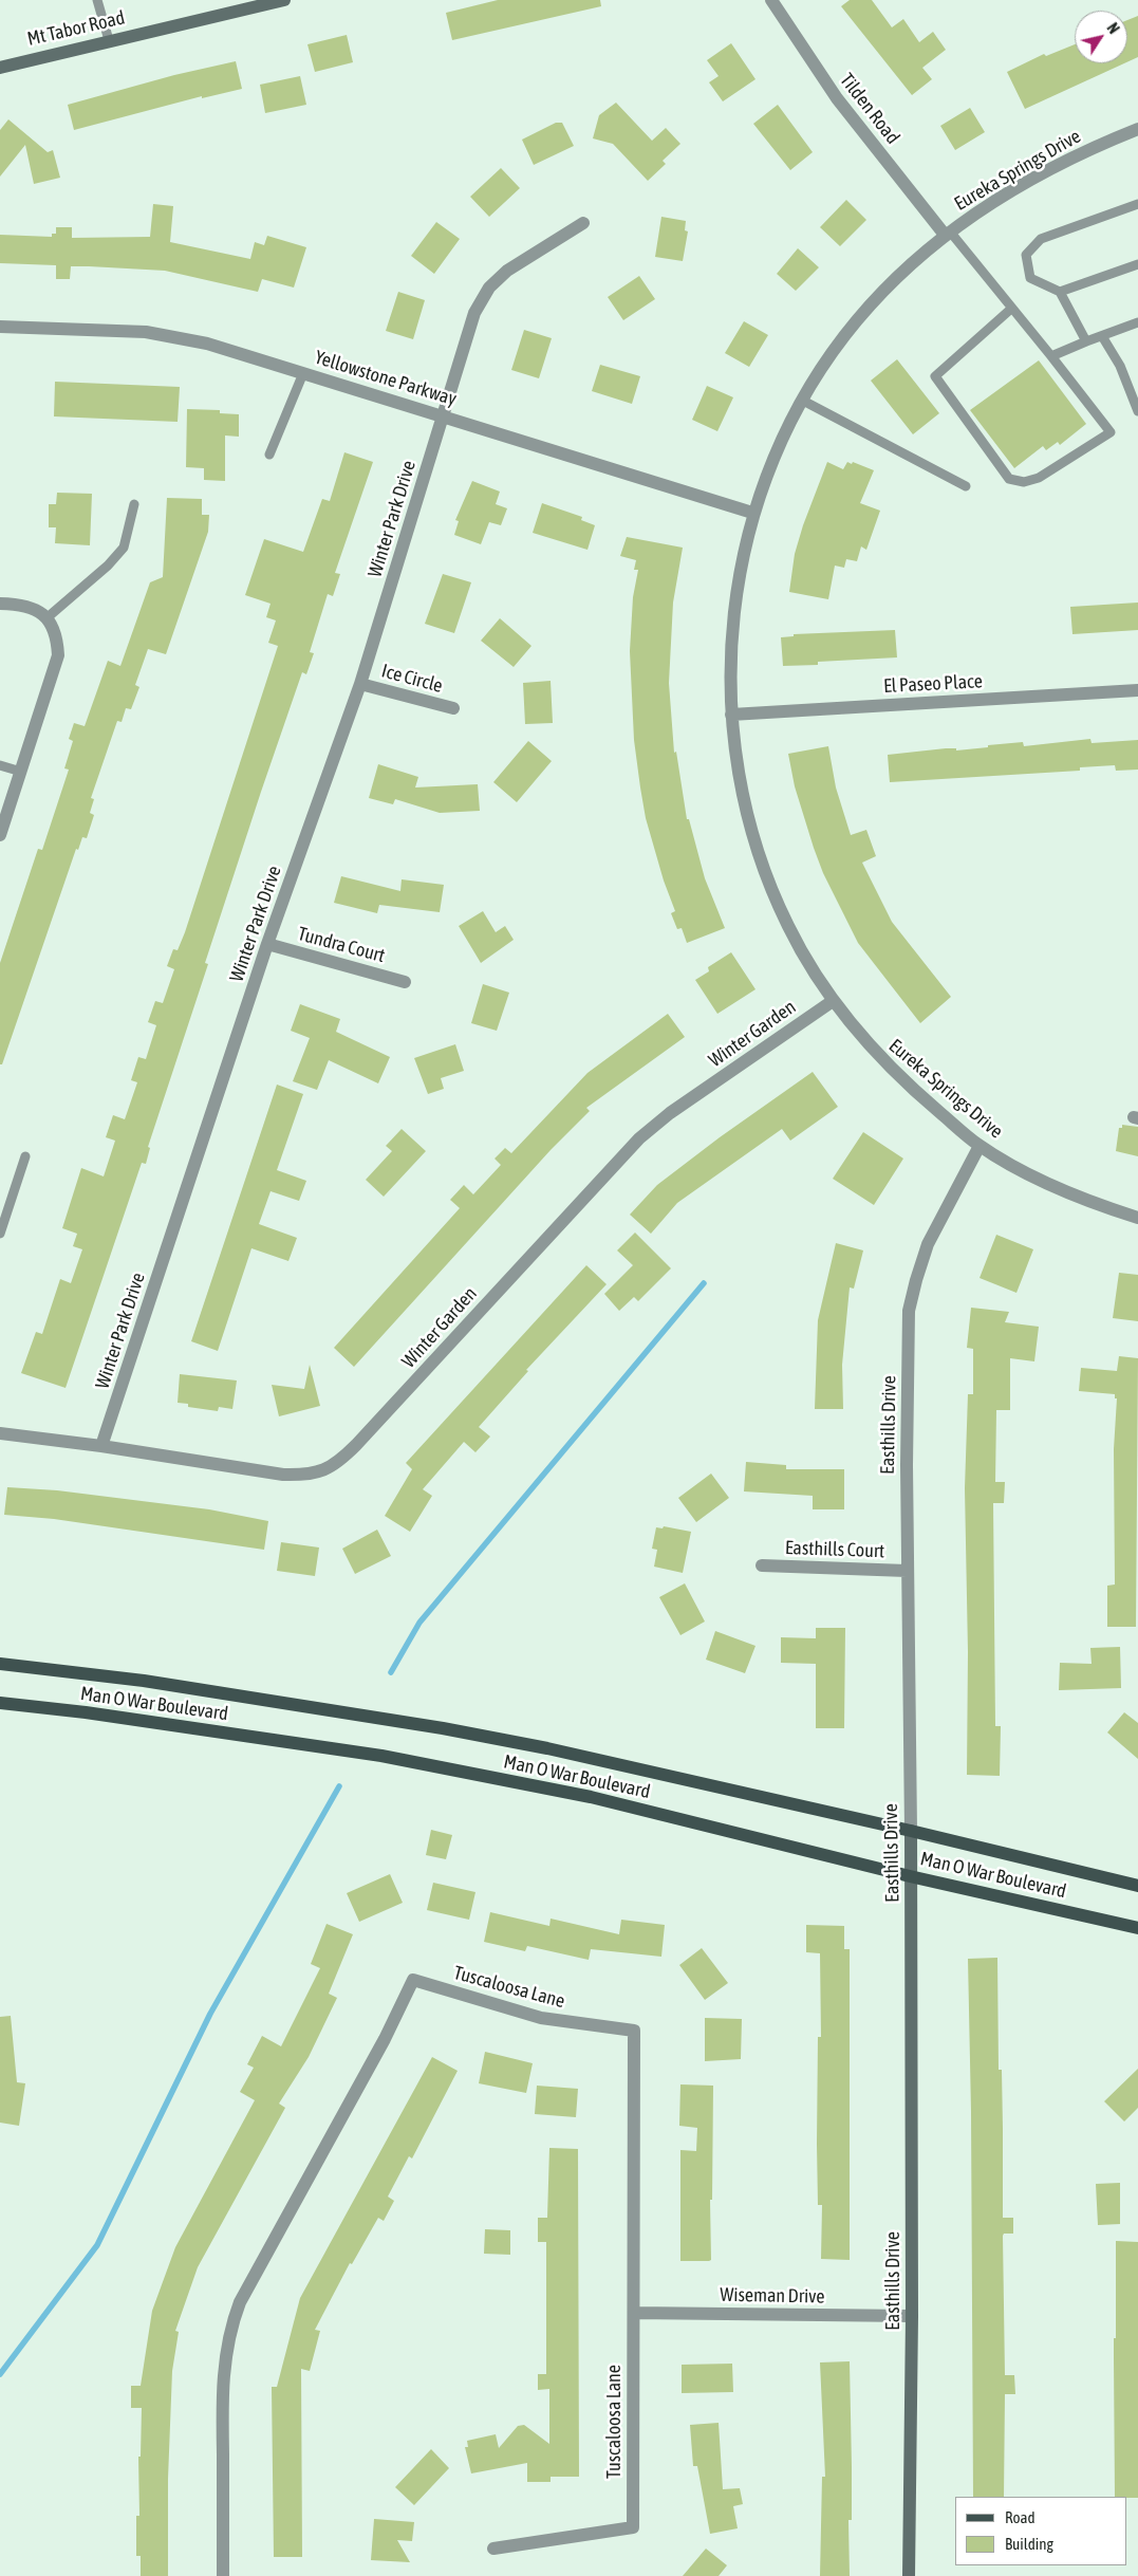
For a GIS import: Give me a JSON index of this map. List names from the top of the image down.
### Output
{
  "streets": {
    "main road": ["Man O War Boulevard"],
    "street": [
      "Mt Tabor Road",
      "Tilden Road",
      "Eureka Springs Drive",
      "Yellowstone Parkway",
      "Winter Park Drive",
      "Ice Circle",
      "El Paseo Place",
      "Tundra Court",
      "Winter Garden",
      "Easthills Drive",
      "Easthills Court",
      "Tuscaloosa Lane",
      "Wiseman Drive"
    ]
  },
  "crossings": [
    ["Tilden Road", "Eureka Springs Drive"],
    ["Eureka Springs Drive", "Yellowstone Parkway"],
    ["Eureka Springs Drive", "El Paseo Place"],
    ["Eureka Springs Drive", "Winter Garden"],
    ["Eureka Springs Drive", "Easthills Drive"],
    ["Yellowstone Parkway", "Winter Park Drive"],
    ["Winter Park Drive", "Ice Circle"],
    ["Winter Park Drive", "Tundra Court"],
    ["Winter Park Drive", "Winter Garden"],
    ["Easthills Drive", "Easthills Court"],
    ["Easthills Drive", "Man O War Boulevard"],
    ["Easthills Drive", "Wiseman Drive"],
    ["Tuscaloosa Lane", "Wiseman Drive"]
  ],
  "legend": ["Road", "Building"],
  "north": "top right"
}
